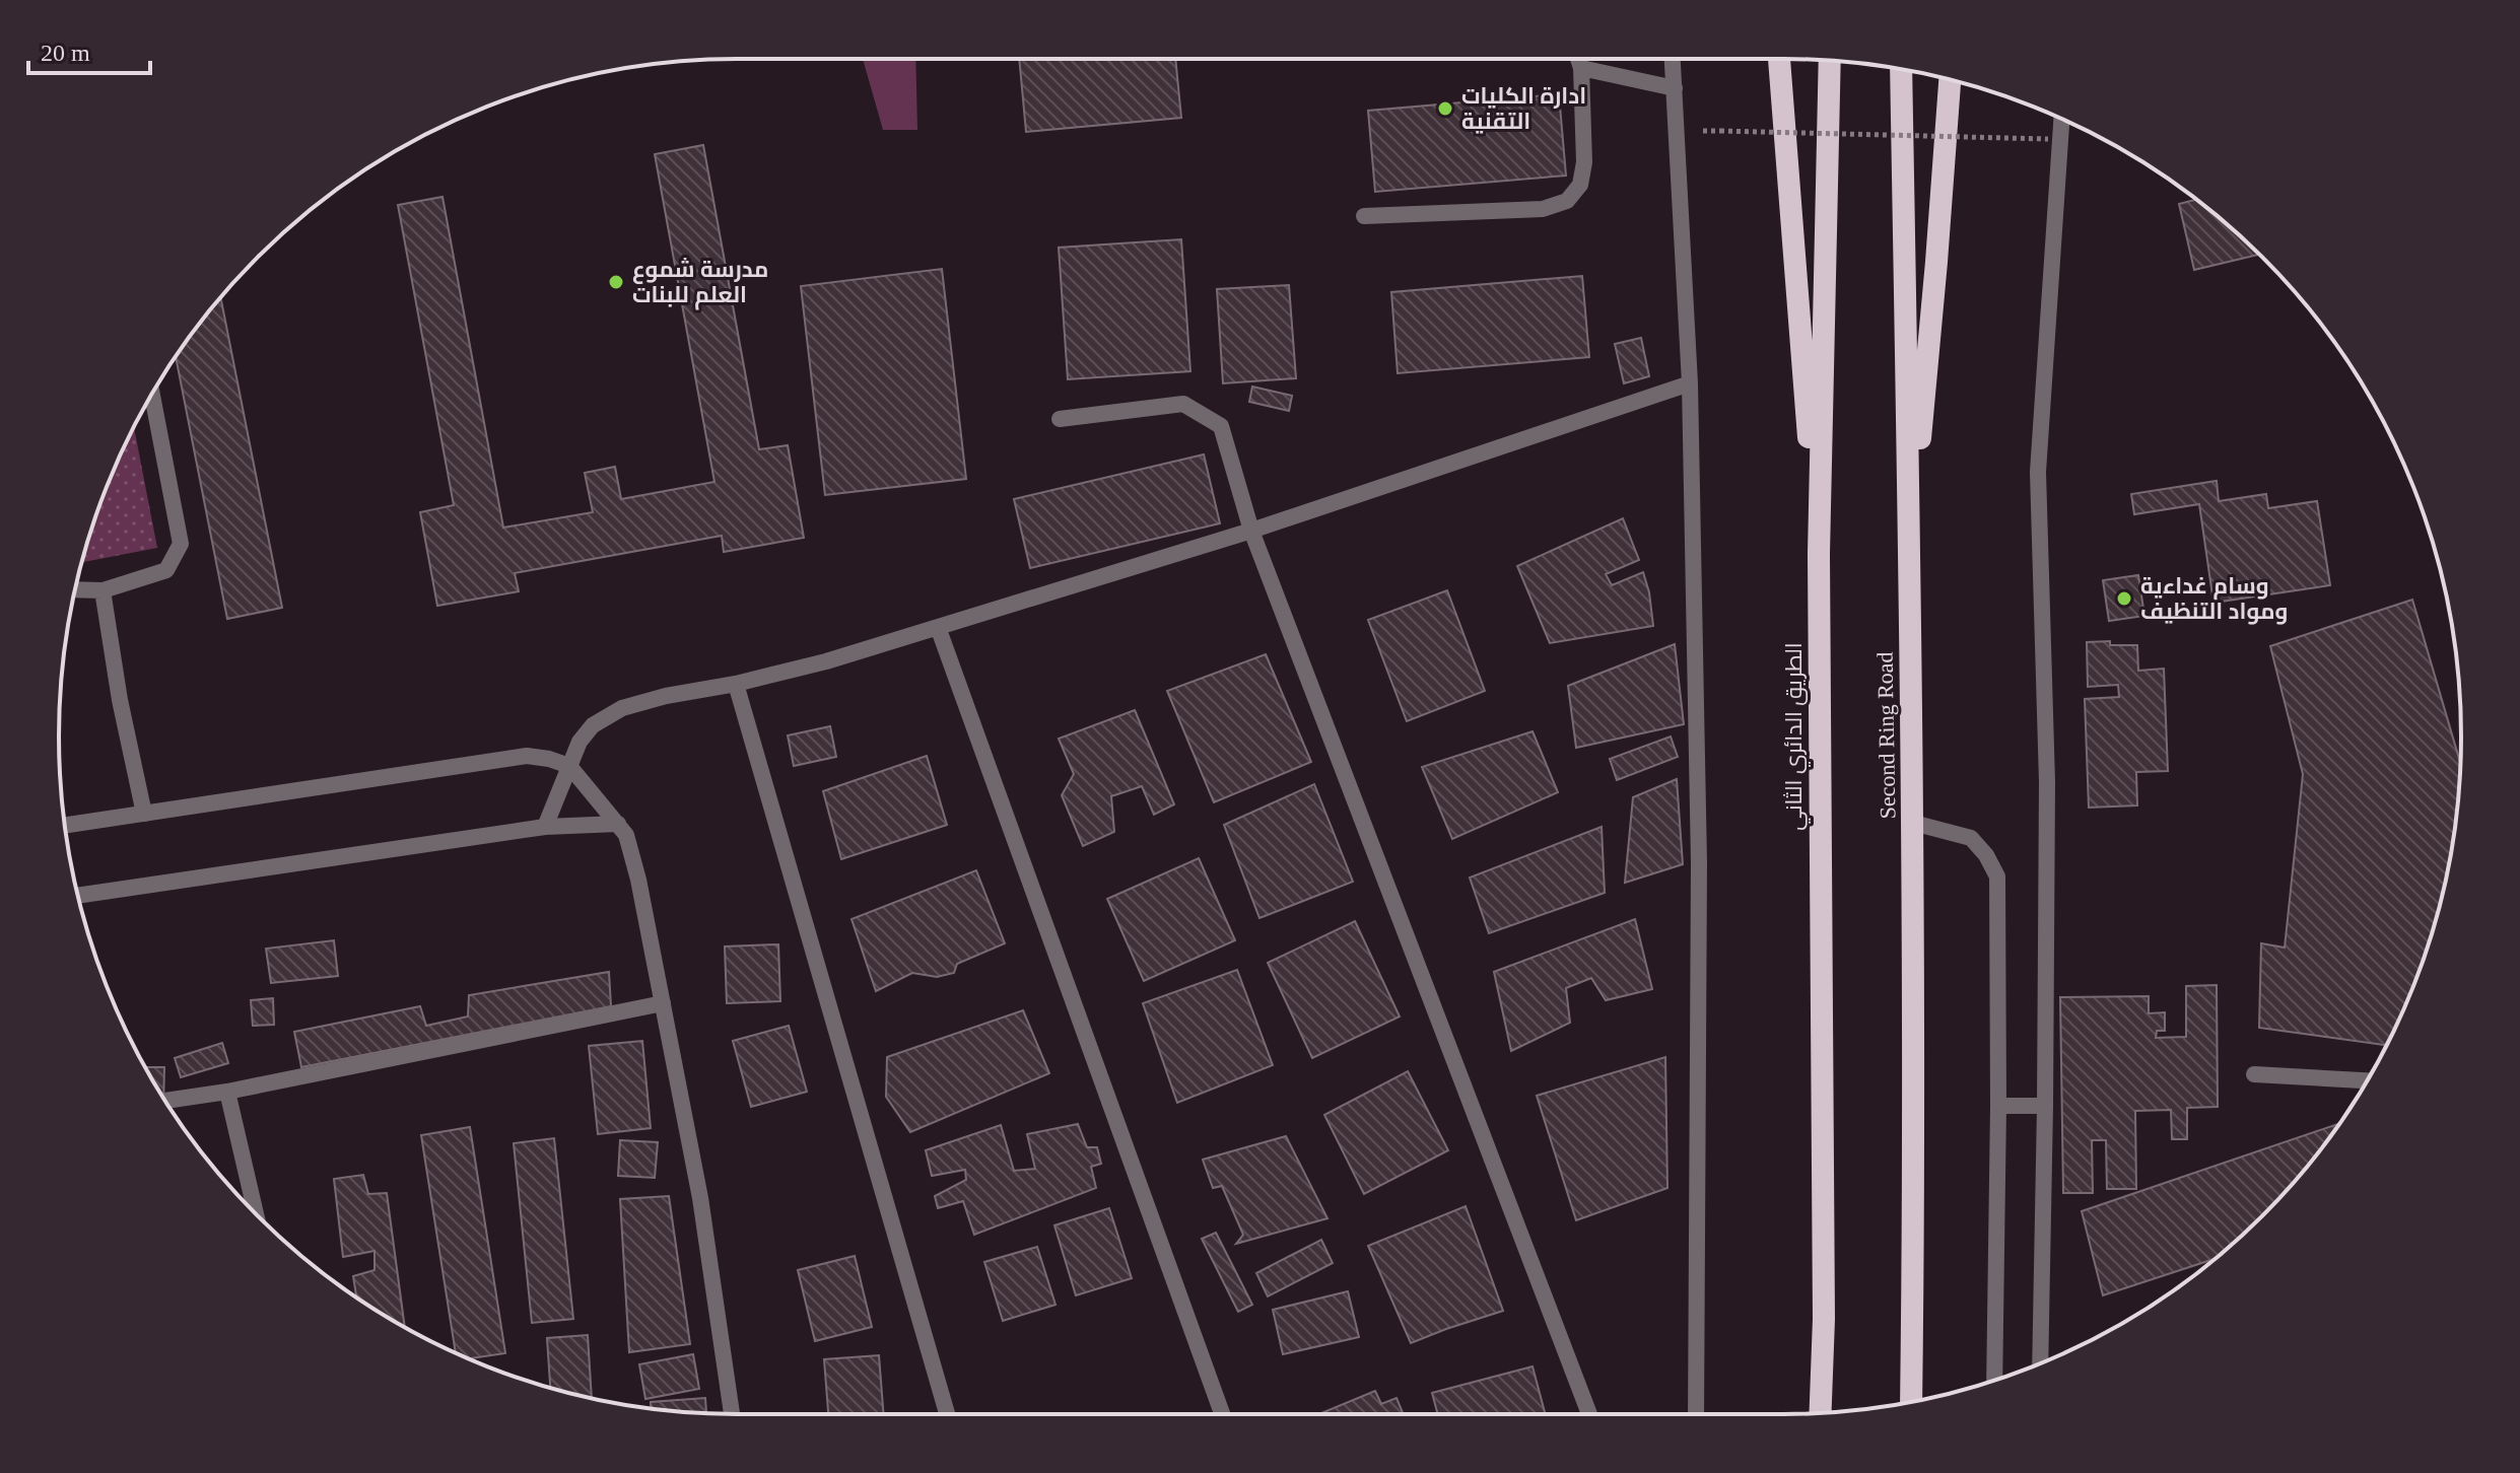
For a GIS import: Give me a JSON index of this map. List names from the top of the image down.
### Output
{
  "streets": {
    "highway": ["Second Ring Road", "الطريق الدائري الثاني"]
  },
  "places": ["ادارة الكليات التقنية", "مدرسة شموع العلم للبنات", "وسام غداءية ومواد التنظيف"],
  "scale_bar": "20 m"
}
